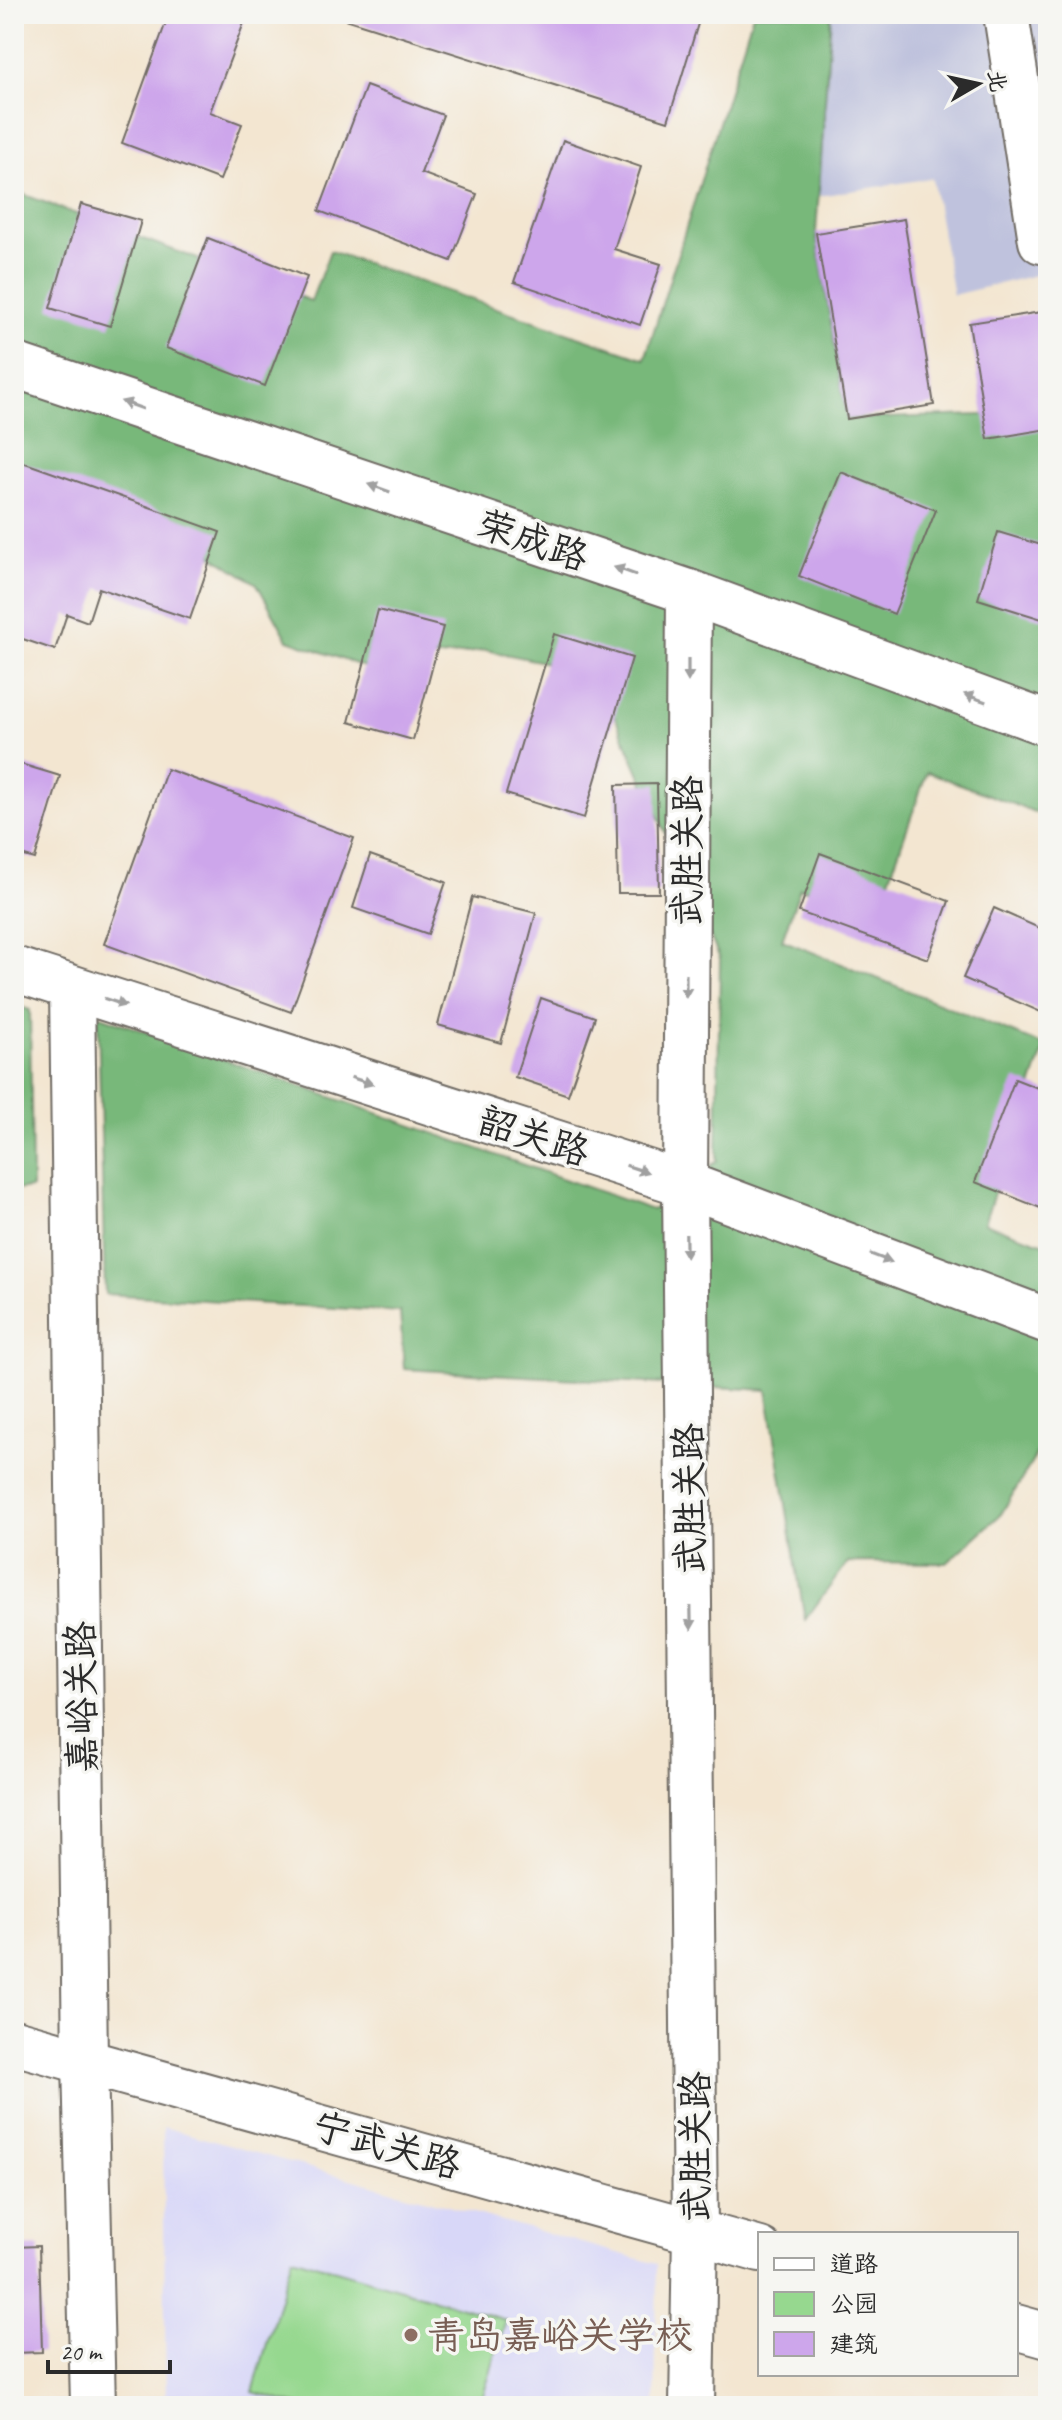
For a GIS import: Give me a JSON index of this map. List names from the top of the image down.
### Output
{
  "streets": {
    "street": [
      "荣成路",
      "武胜关路",
      "韶关路",
      "嘉峪关路",
      "宁武关路"
    ]
  },
  "crossings": [
    ["荣成路", "武胜关路"],
    ["武胜关路", "韶关路"],
    ["武胜关路", "宁武关路"],
    ["韶关路", "嘉峪关路"],
    ["嘉峪关路", "宁武关路"]
  ],
  "one_way": ["荣成路", "武胜关路", "韶关路"],
  "places": ["青岛嘉峪关学校"],
  "legend": ["道路", "公园", "建筑"],
  "scale_bar": "20 m",
  "north": "right"
}
